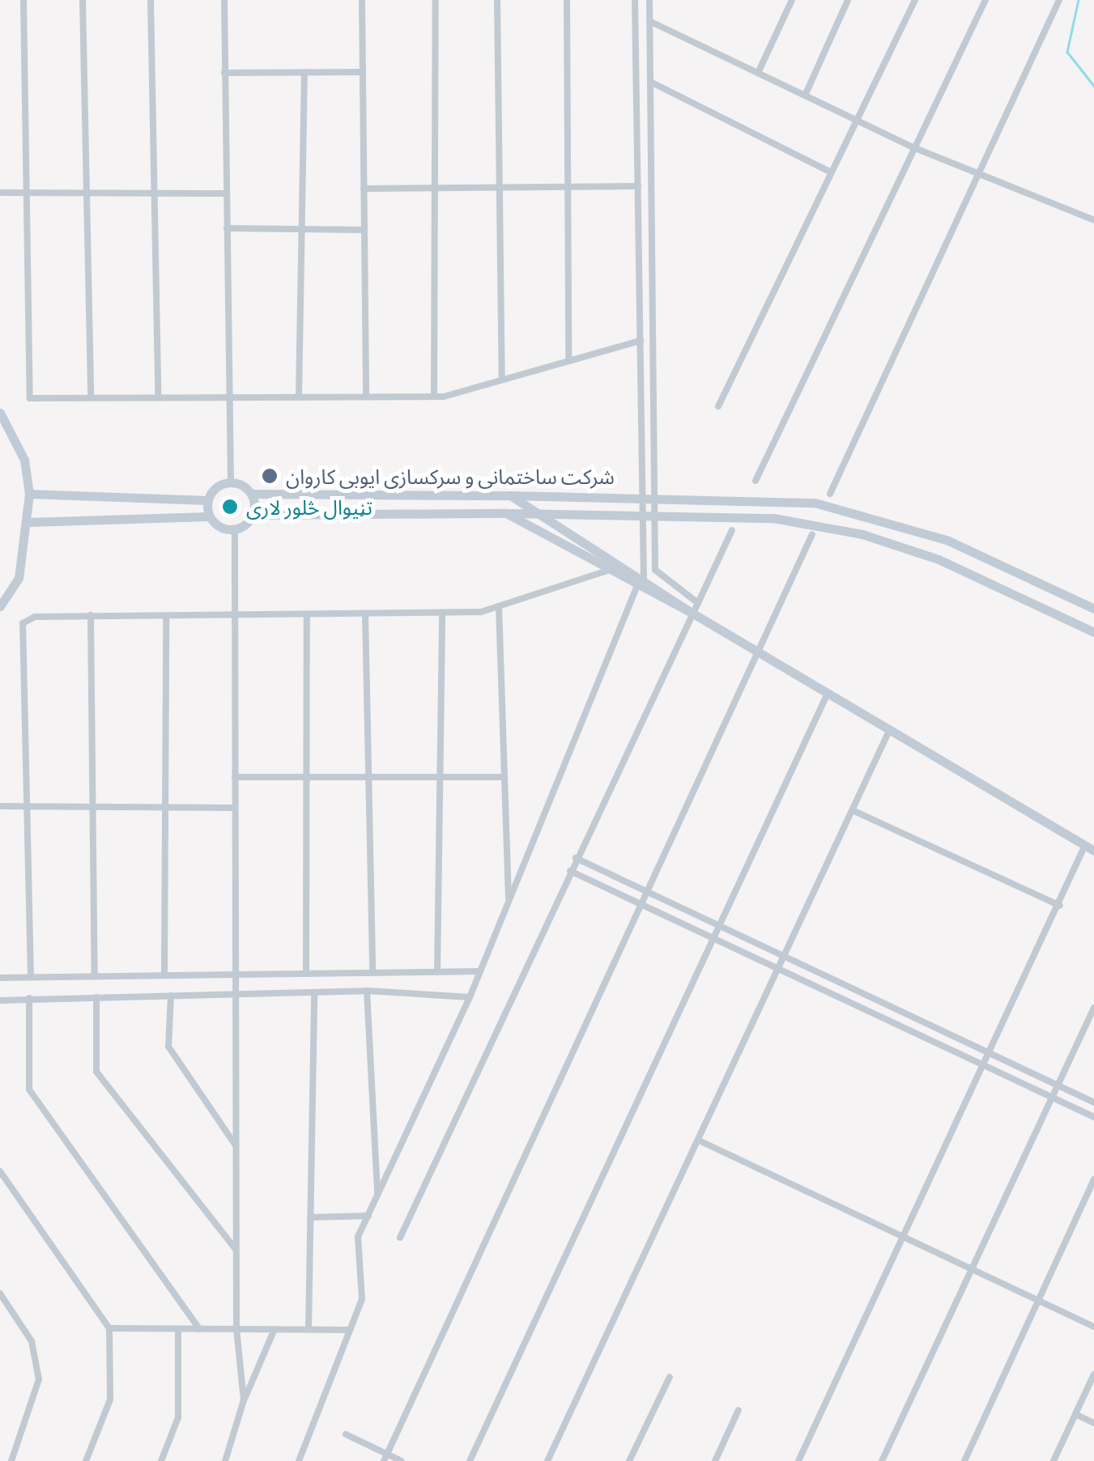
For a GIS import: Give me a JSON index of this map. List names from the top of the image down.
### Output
{
  "places": ["شرکت ساختمانی و سرکسازی ایوبی کاروان", "تڼیوال څلور لاری"]
}
